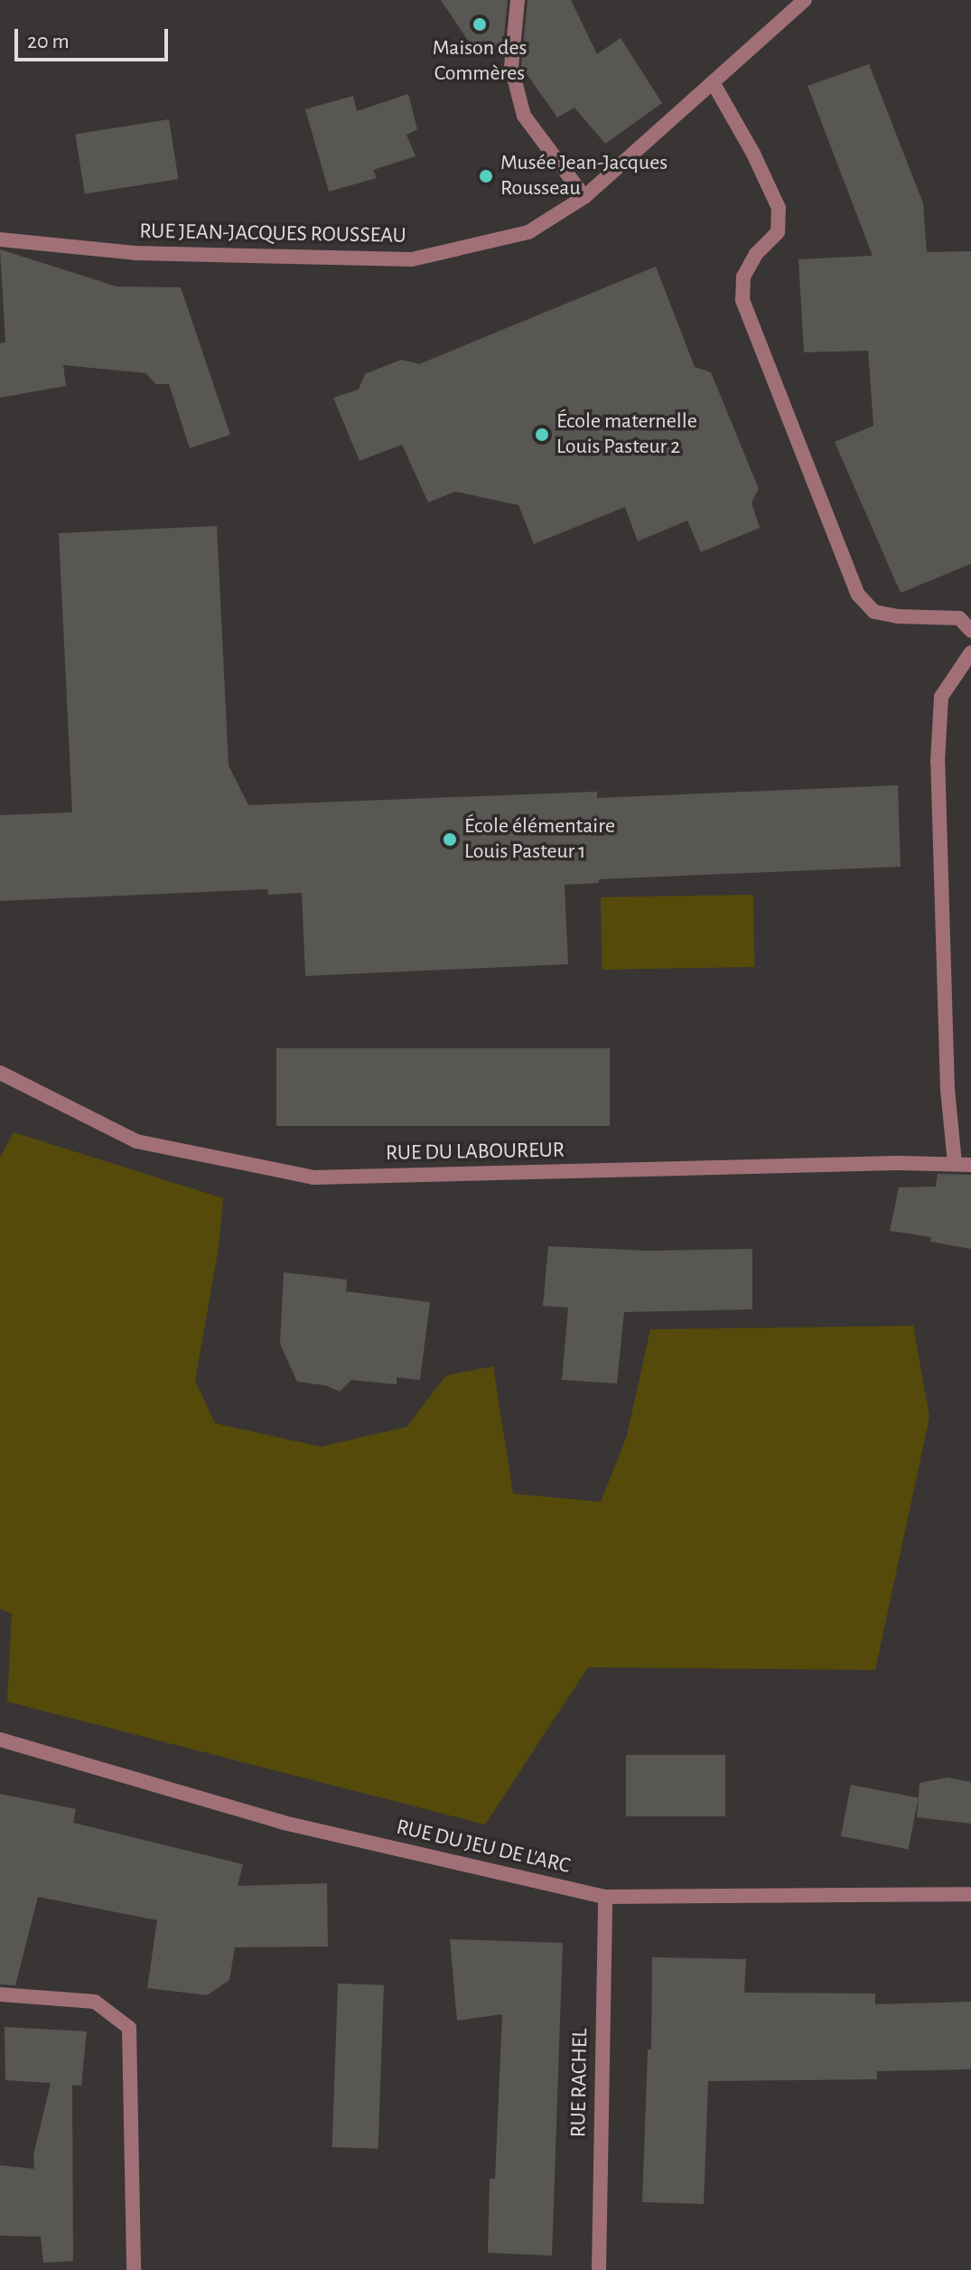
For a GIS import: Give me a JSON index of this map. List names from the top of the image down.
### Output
{
  "streets": {
    "street": [
      "RUE JEAN-JACQUES ROUSSEAU",
      "RUE DU LABOUREUR",
      "RUE DU JEU DE L'ARC",
      "RUE RACHEL"
    ]
  },
  "crossings": [
    ["RUE DU JEU DE L'ARC", "RUE RACHEL"]
  ],
  "places": [
    "Maison des Commères",
    "Musée Jean-Jacques Rousseau",
    "École maternelle Louis Pasteur 2",
    "École élémentaire Louis Pasteur 1"
  ],
  "scale_bar": "20 m"
}
